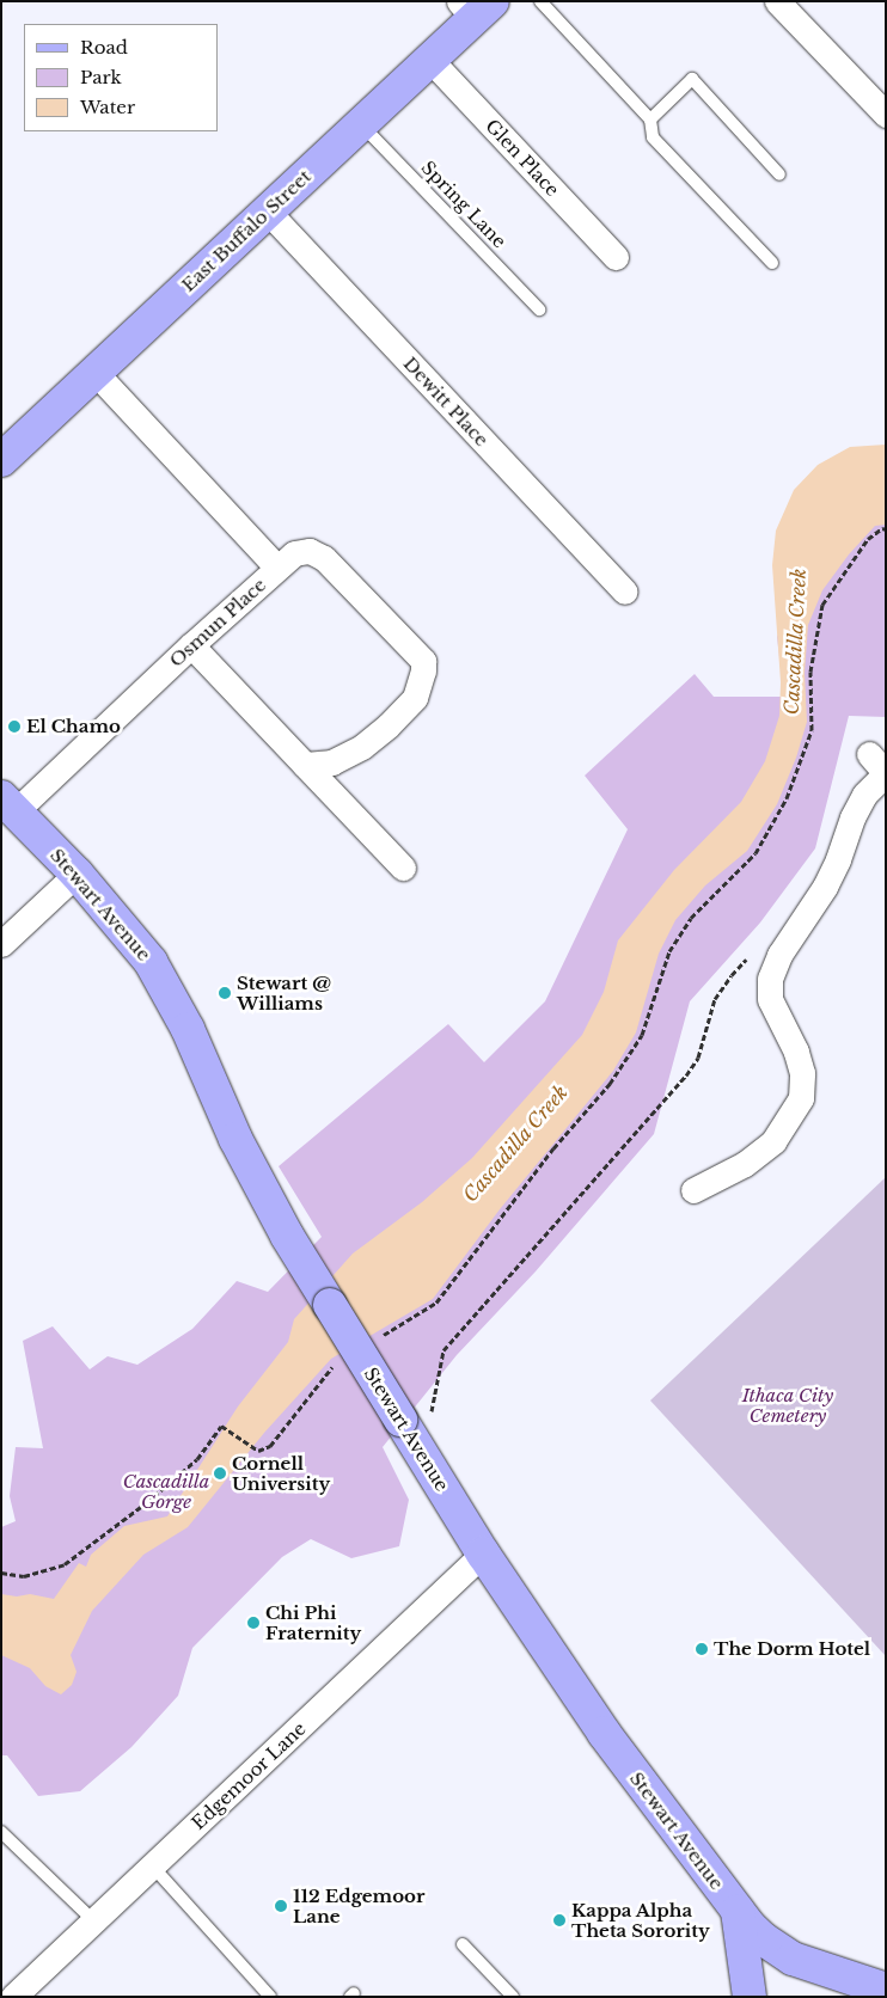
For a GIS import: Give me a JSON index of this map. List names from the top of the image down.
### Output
{
  "streets": {
    "street": [
      "Glen Place",
      "East Buffalo Street",
      "Dewitt Place",
      "Osmun Place",
      "Stewart Avenue",
      "Edgemoor Lane"
    ],
    "lane": ["Spring Lane"]
  },
  "crossings": [
    ["Glen Place", "East Buffalo Street"],
    ["Spring Lane", "East Buffalo Street"],
    ["East Buffalo Street", "Dewitt Place"],
    ["East Buffalo Street", "Osmun Place"],
    ["Osmun Place", "Stewart Avenue"],
    ["Stewart Avenue", "Edgemoor Lane"]
  ],
  "water": ["Cascadilla Creek"],
  "parks": ["Ithaca City Cemetery", "Cascadilla Gorge"],
  "places": [
    "El Chamo",
    "Stewart @ Williams",
    "Cornell University",
    "Chi Phi Fraternity",
    "The Dorm Hotel",
    "112 Edgemoor Lane",
    "Kappa Alpha Theta Sorority"
  ],
  "legend": ["Road", "Park", "Water"]
}
